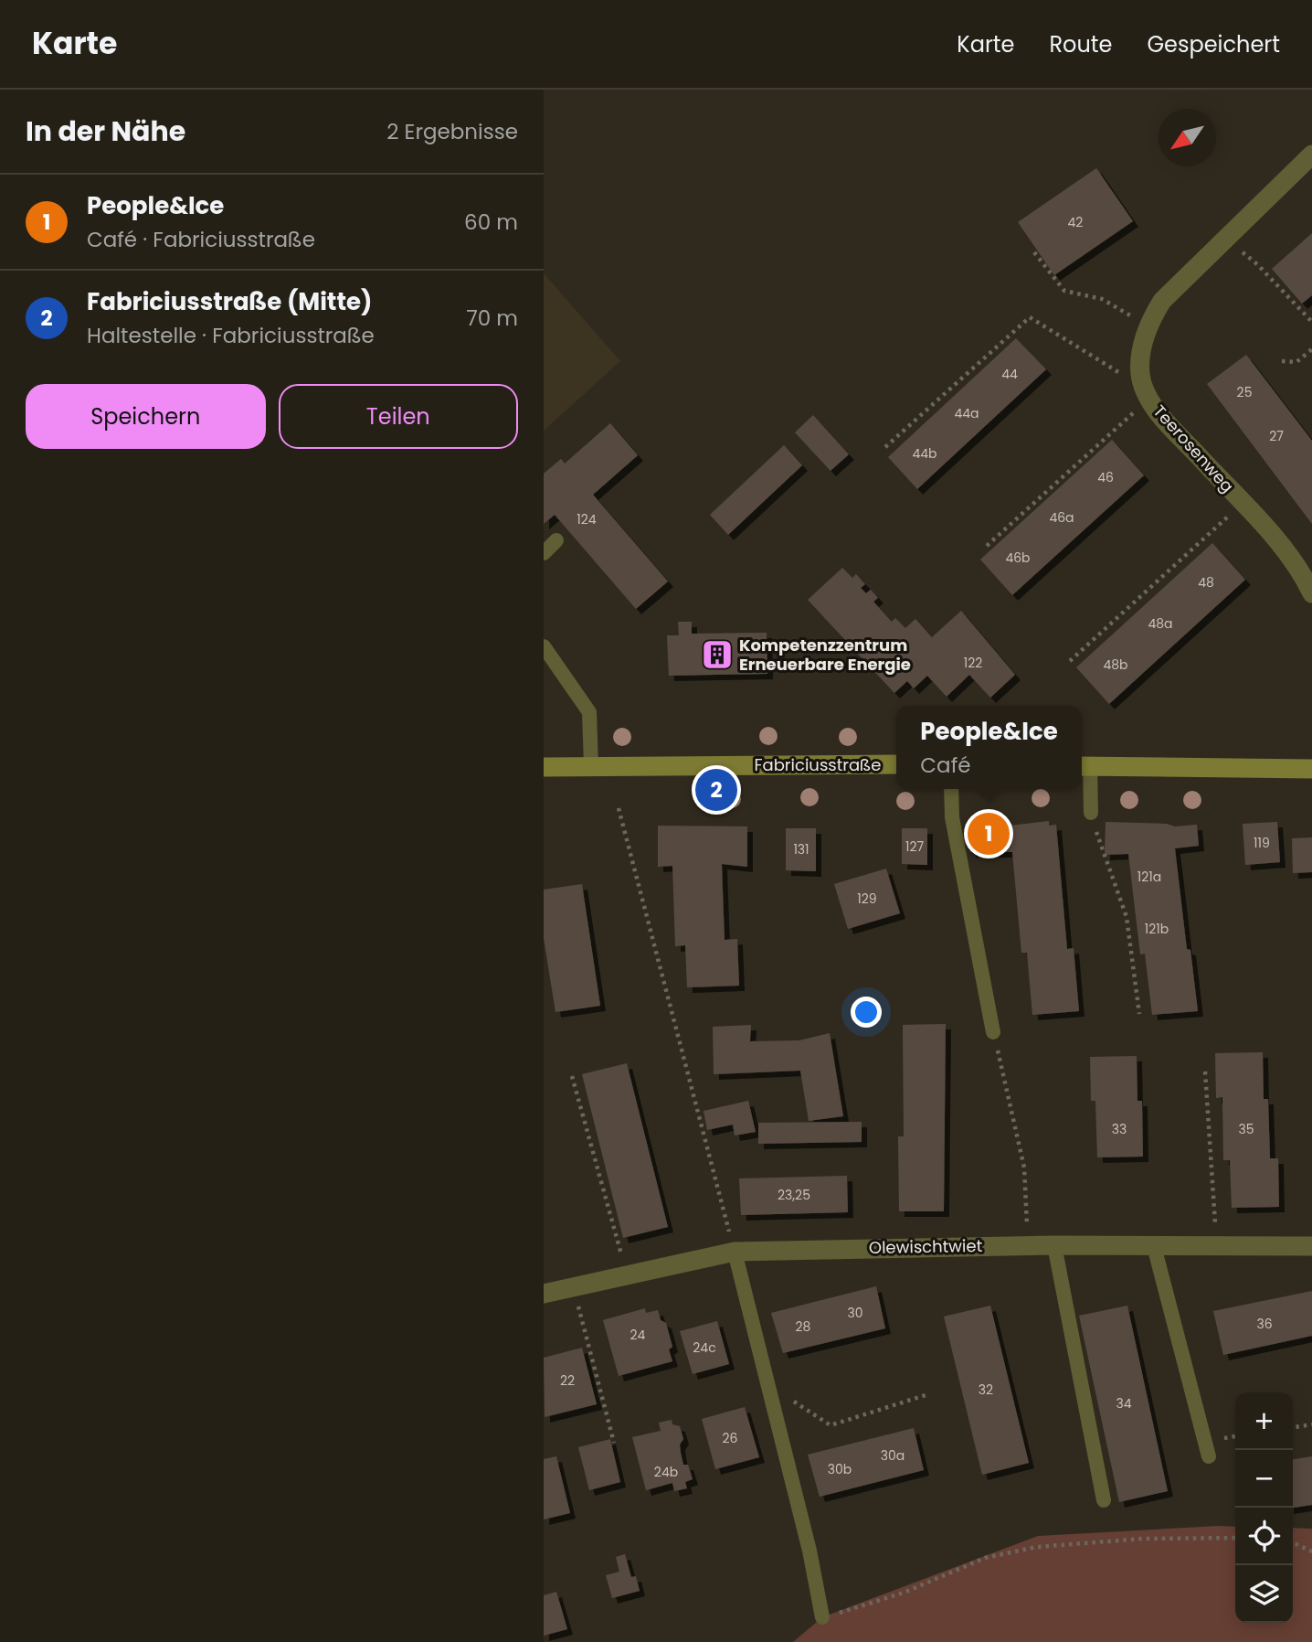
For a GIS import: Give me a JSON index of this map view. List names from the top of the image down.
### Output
{
  "streets": {
    "street": ["Teerosenweg", "Fabriciusstraße", "Olewischtwiet"]
  },
  "places": {
    "building": ["Kompetenzzentrum Erneuerbare Energie"]
  },
  "house_numbers": [
    "42",
    "44",
    "25",
    "44a",
    "27",
    "44b",
    "46",
    "46a",
    "124",
    "46b",
    "48",
    "48a",
    "122",
    "48b",
    "119",
    "127",
    "131",
    "121a",
    "129",
    "121b",
    "33",
    "35",
    "23,25",
    "30",
    "36",
    "28",
    "24",
    "24c",
    "22",
    "32",
    "34",
    "26",
    "30a",
    "30b",
    "24b"
  ],
  "north": "bottom left",
  "page": {
    "header": "Karte",
    "nav": ["Karte", "Route", "Gespeichert"],
    "heading": ["In der Nähe", "2 Ergebnisse"],
    "list": [
      {
        "mark": "1",
        "name": "People&Ice",
        "note": "Café · Fabriciusstraße",
        "value": "60 m"
      },
      {
        "mark": "2",
        "name": "Fabriciusstraße (Mitte)",
        "note": "Haltestelle · Fabriciusstraße",
        "value": "70 m"
      }
    ],
    "buttons": ["Speichern", "Teilen"],
    "popup": ["People&Ice", "Café"],
    "pins": ["2", "1"],
    "map_buttons": ["+", "−"]
  }
}
